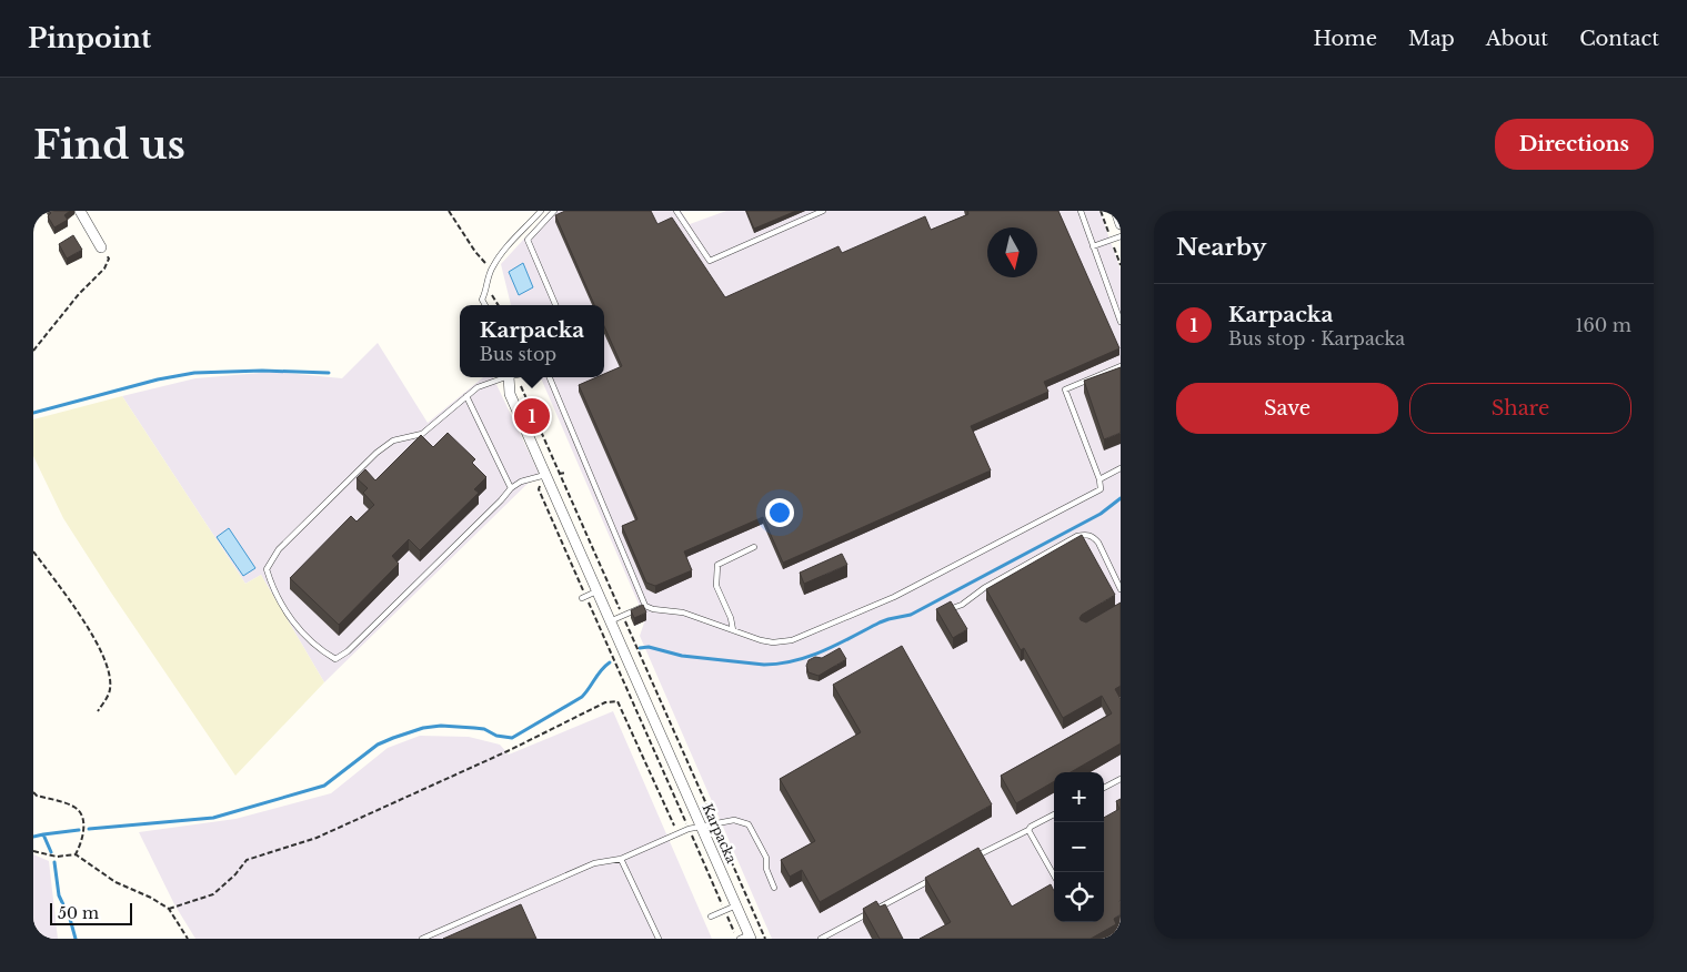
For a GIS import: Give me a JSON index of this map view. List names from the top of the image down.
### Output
{
  "streets": {
    "street": ["Karpacka"]
  },
  "scale_bar": "50 m",
  "north": "bottom",
  "page": {
    "header": "Pinpoint",
    "nav": [
      "Home",
      "Map",
      "About",
      "Contact"
    ],
    "buttons": [
      "Directions",
      ["Save", "Share"]
    ],
    "title": "Find us",
    "heading": "Nearby",
    "list": [
      {
        "mark": "1",
        "name": "Karpacka",
        "note": "Bus stop · Karpacka",
        "value": "160 m"
      }
    ],
    "popup": ["Karpacka", "Bus stop"],
    "pins": "1",
    "map_buttons": ["+", "−"],
    "scale": "50 m"
  }
}
